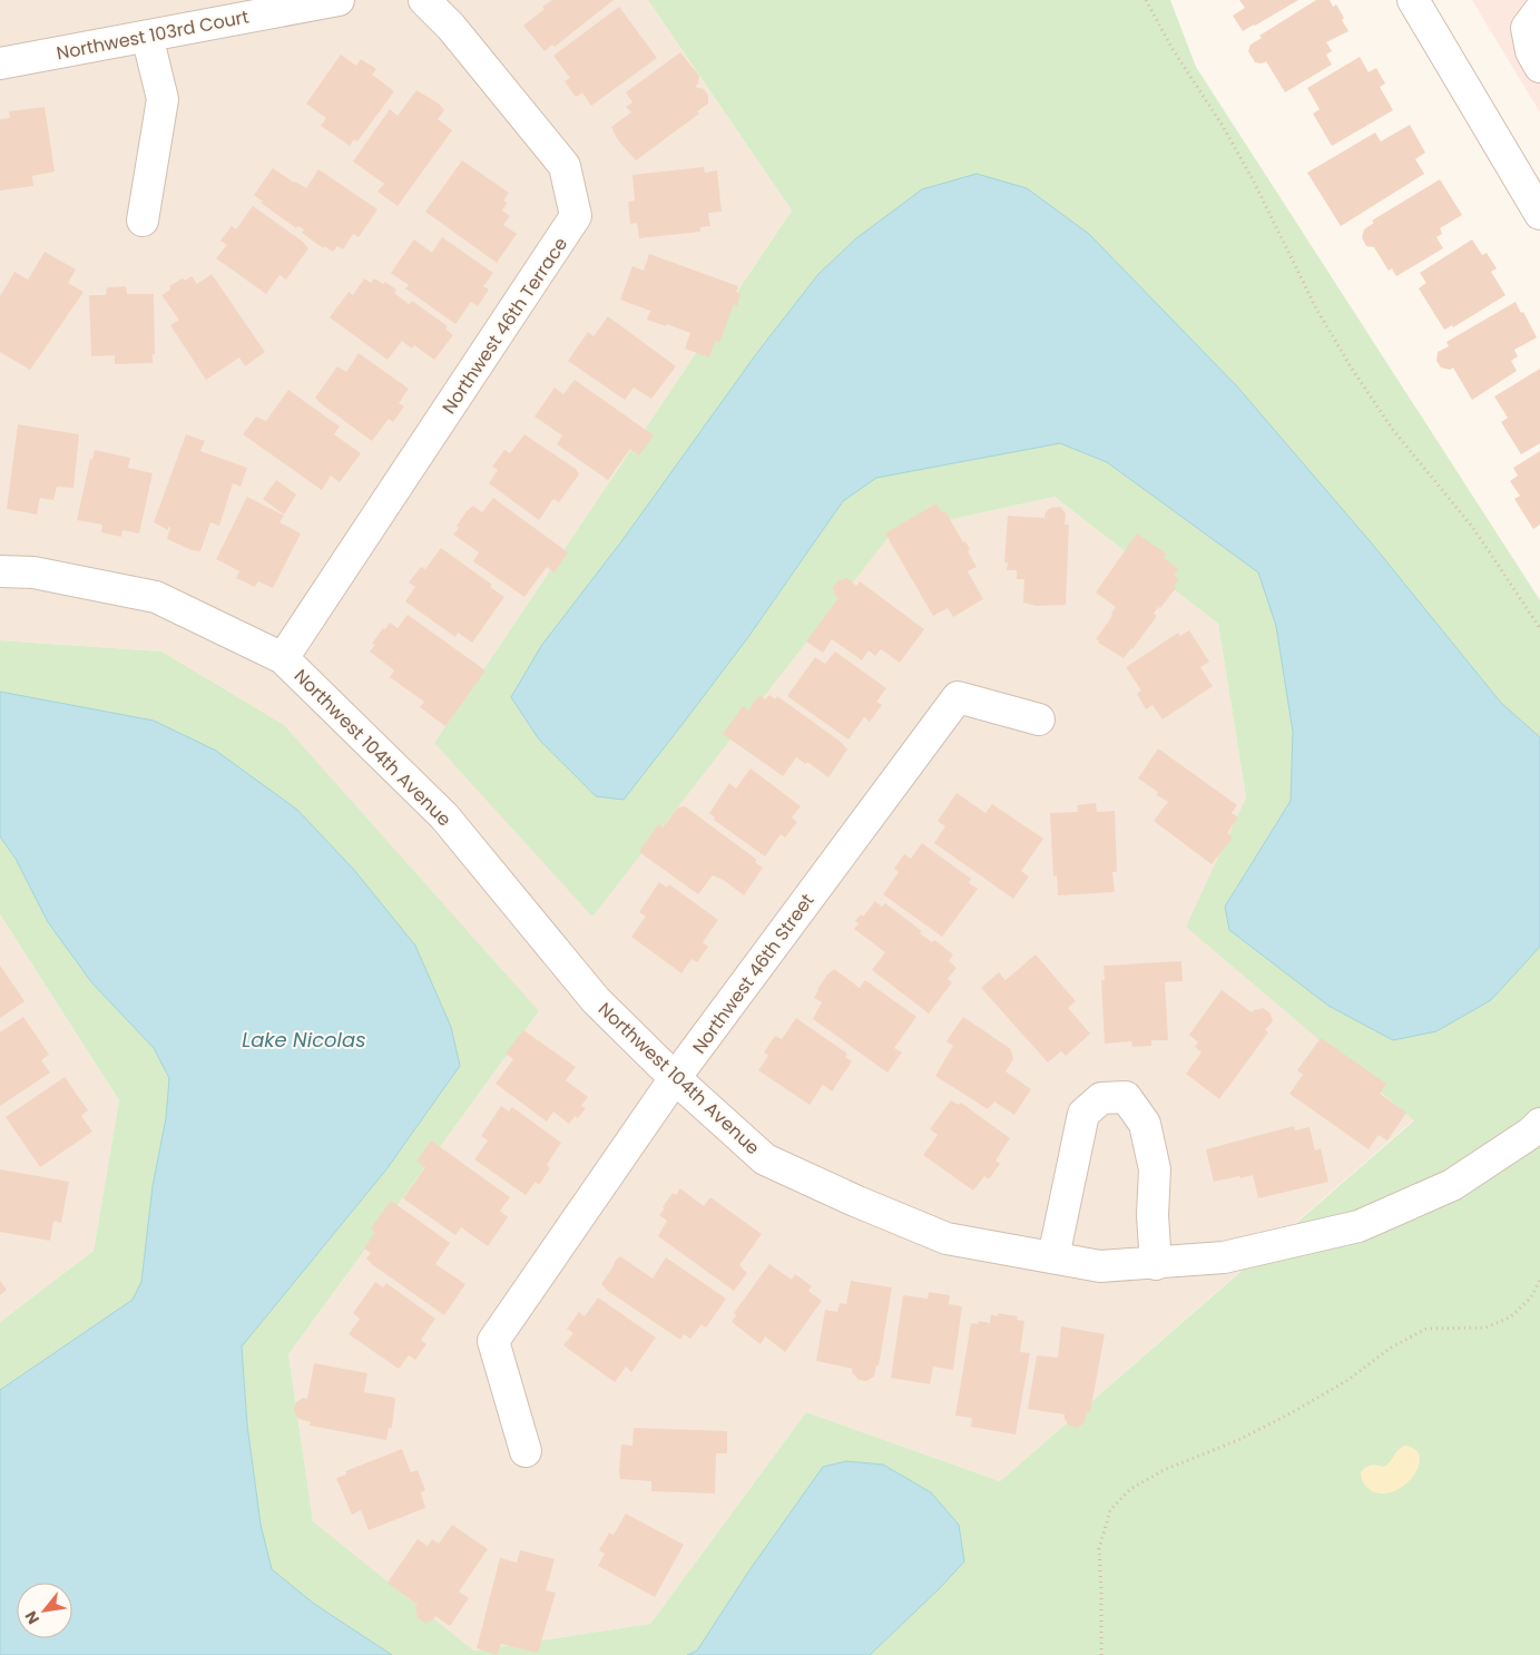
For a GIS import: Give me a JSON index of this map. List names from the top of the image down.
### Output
{
  "streets": {
    "street": [
      "Northwest 103rd Court",
      "Northwest 46th Terrace",
      "Northwest 104th Avenue",
      "Northwest 46th Street"
    ]
  },
  "crossings": [
    ["Northwest 46th Terrace", "Northwest 104th Avenue"],
    ["Northwest 104th Avenue", "Northwest 46th Street"]
  ],
  "water": ["Lake Nicolas"],
  "north": "bottom left"
}
